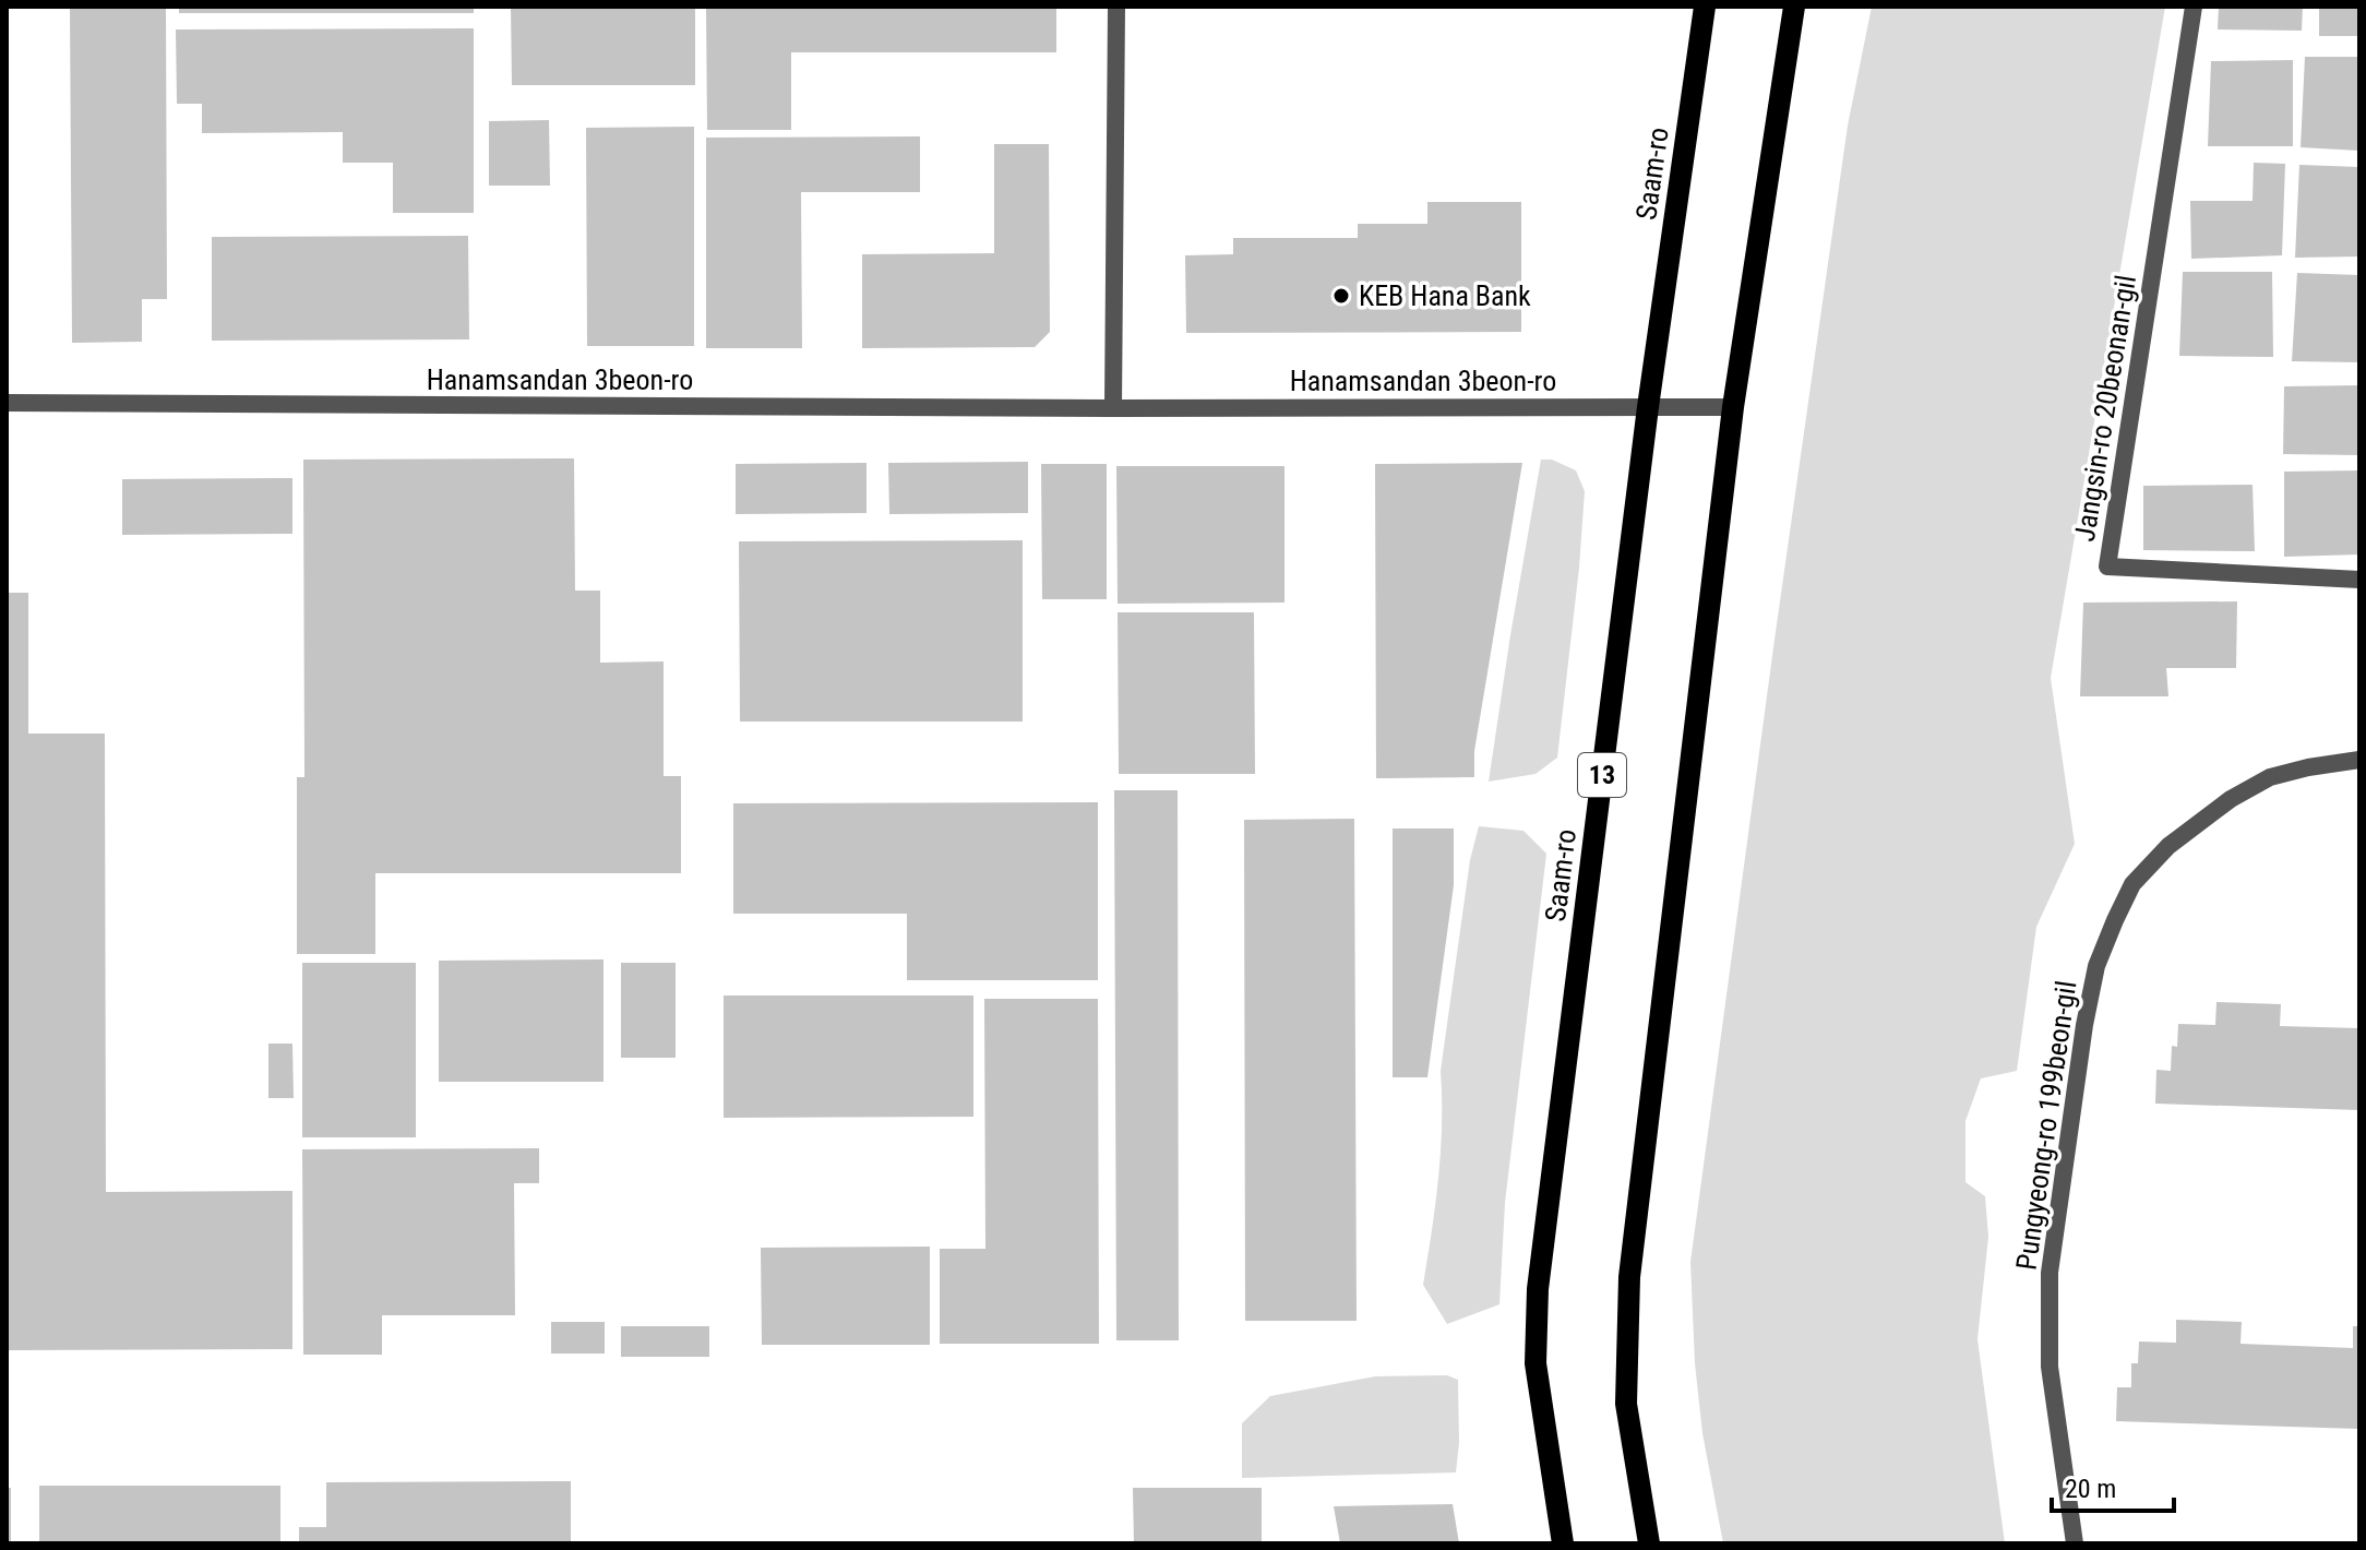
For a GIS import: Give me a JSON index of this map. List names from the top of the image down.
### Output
{
  "streets": {
    "main road": ["Saam-ro", "13"],
    "street": ["Hanamsandan 3beon-ro", "Jangsin-ro 20beonan-gil", "Pungyeong-ro 199beon-gil"]
  },
  "crossings": [
    ["Saam-ro", "Hanamsandan 3beon-ro"]
  ],
  "places": ["KEB Hana Bank"],
  "scale_bar": "20 m"
}
